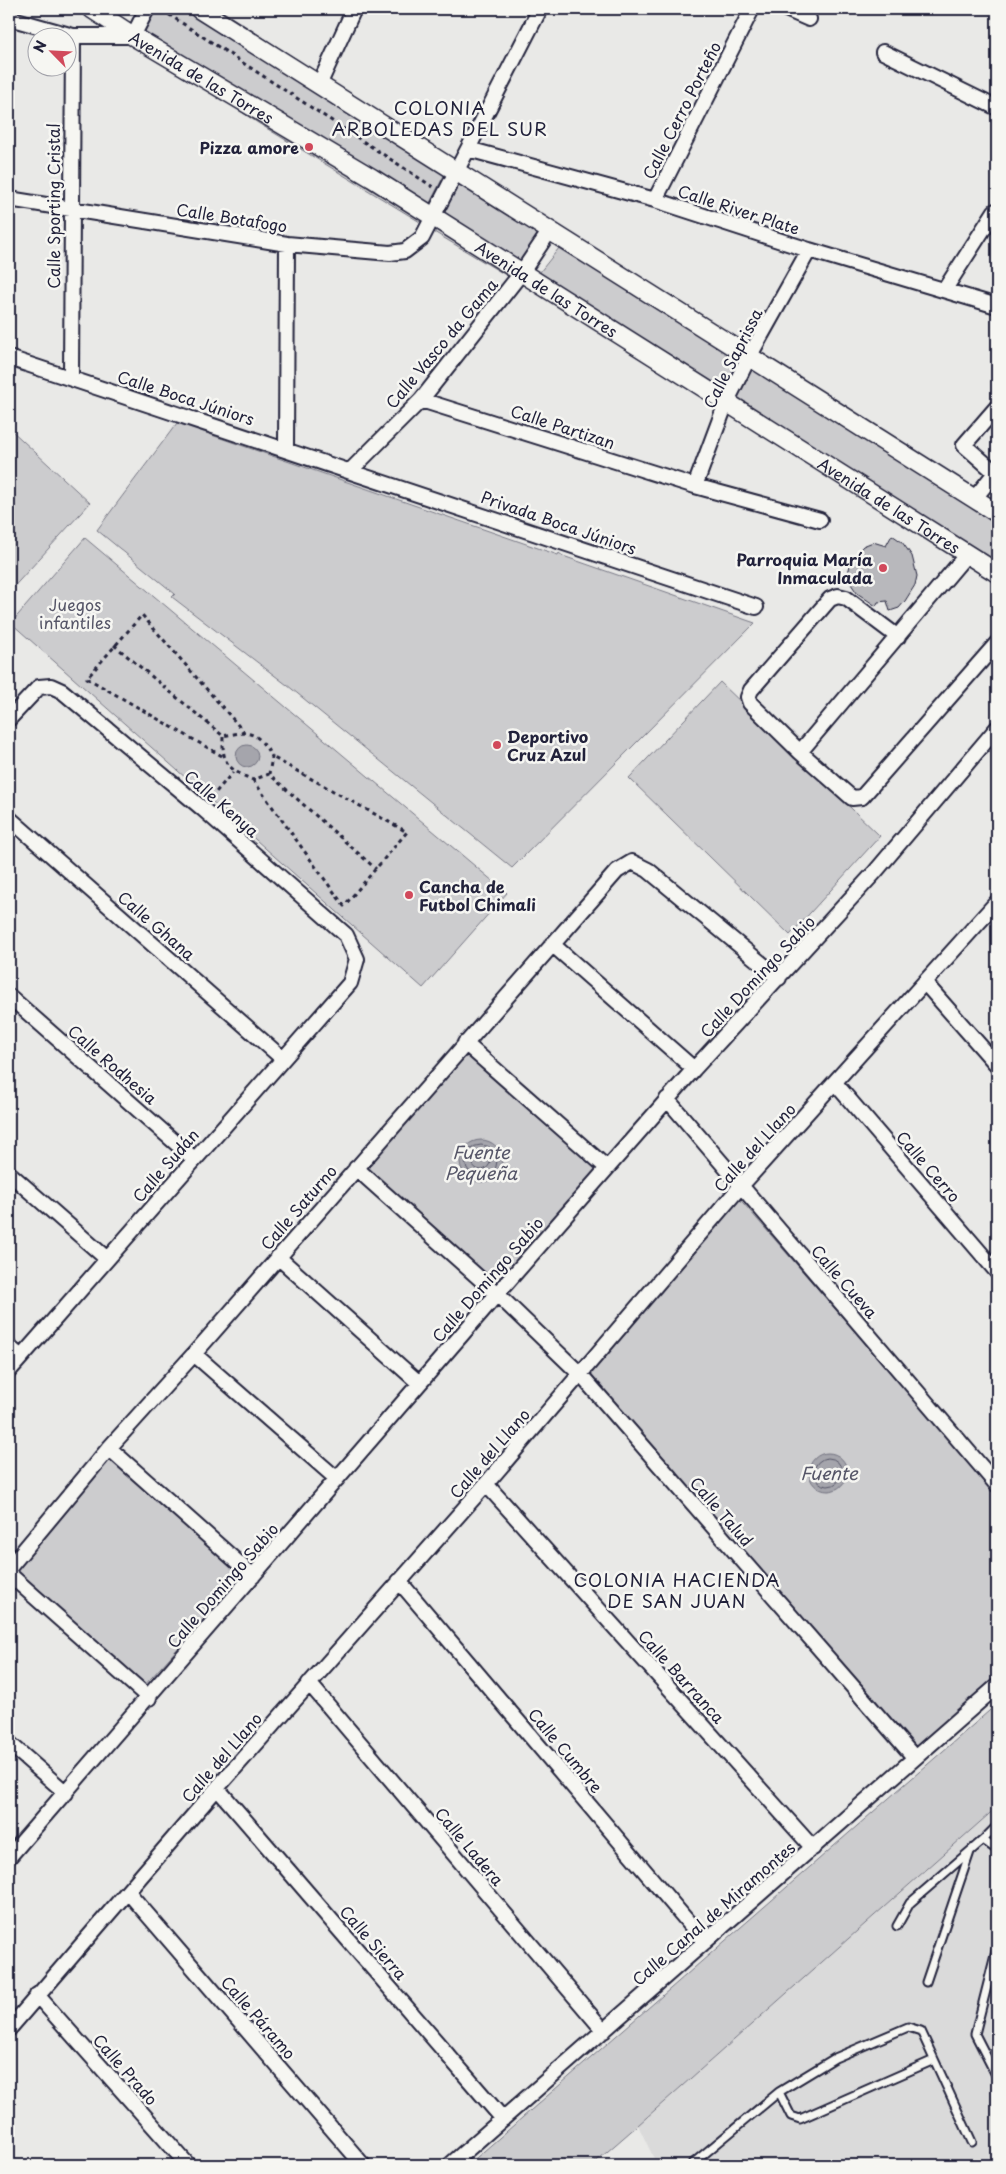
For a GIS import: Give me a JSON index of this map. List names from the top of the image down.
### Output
{
  "streets": {
    "street": [
      "Avenida de las Torres",
      "Calle Cerro Porteño",
      "Calle Sporting Cristal",
      "Calle River Plate",
      "Calle Botafogo",
      "Calle Vasco da Gama",
      "Calle Saprissa",
      "Calle Boca Júniors",
      "Calle Partizan",
      "Privada Boca Júniors",
      "Calle Kenya",
      "Calle Ghana",
      "Calle Domingo Sabio",
      "Calle Rodhesia",
      "Calle del Llano",
      "Calle Sudán",
      "Calle Cerro",
      "Calle Saturno",
      "Calle Cueva",
      "Calle Talud",
      "Calle Barranca",
      "Calle Cumbre",
      "Calle Ladera",
      "Calle Canal de Miramontes",
      "Calle Sierra",
      "Calle Páramo",
      "Calle Prado"
    ]
  },
  "crossings": [
    ["Avenida de las Torres", "Calle Botafogo"],
    ["Avenida de las Torres", "Calle Vasco da Gama"],
    ["Avenida de las Torres", "Calle Saprissa"],
    ["Calle Cerro Porteño", "Calle River Plate"],
    ["Calle Sporting Cristal", "Calle Botafogo"],
    ["Calle Sporting Cristal", "Calle Boca Júniors"],
    ["Calle River Plate", "Calle Botafogo"],
    ["Calle River Plate", "Calle Saprissa"],
    ["Calle Vasco da Gama", "Calle Boca Júniors"],
    ["Calle Vasco da Gama", "Calle Partizan"],
    ["Calle Vasco da Gama", "Privada Boca Júniors"],
    ["Calle Saprissa", "Calle Partizan"],
    ["Calle Boca Júniors", "Privada Boca Júniors"],
    ["Calle Kenya", "Calle Sudán"],
    ["Calle Ghana", "Calle Sudán"],
    ["Calle Domingo Sabio", "Calle Saturno"],
    ["Calle Domingo Sabio", "Calle Cueva"],
    ["Calle Domingo Sabio", "Calle Talud"],
    ["Calle Rodhesia", "Calle Sudán"],
    ["Calle del Llano", "Calle Cerro"],
    ["Calle del Llano", "Calle Cueva"],
    ["Calle del Llano", "Calle Talud"],
    ["Calle del Llano", "Calle Barranca"],
    ["Calle del Llano", "Calle Cumbre"],
    ["Calle del Llano", "Calle Ladera"],
    ["Calle del Llano", "Calle Sierra"],
    ["Calle del Llano", "Calle Páramo"],
    ["Calle del Llano", "Calle Prado"],
    ["Calle Saturno", "Calle Talud"],
    ["Calle Talud", "Calle Canal de Miramontes"],
    ["Calle Barranca", "Calle Canal de Miramontes"],
    ["Calle Cumbre", "Calle Canal de Miramontes"],
    ["Calle Ladera", "Calle Canal de Miramontes"],
    ["Calle Canal de Miramontes", "Calle Sierra"]
  ],
  "districts": ["COLONIA ARBOLEDAS DEL SUR", "COLONIA HACIENDA DE SAN JUAN"],
  "water": ["Fuente Pequeña", "Fuente"],
  "parks": ["Juegos infantiles"],
  "places": [
    "Pizza amore",
    "Parroquia María Inmaculada",
    "Deportivo Cruz Azul",
    "Cancha de Futbol Chimali"
  ],
  "north": "top left"
}
